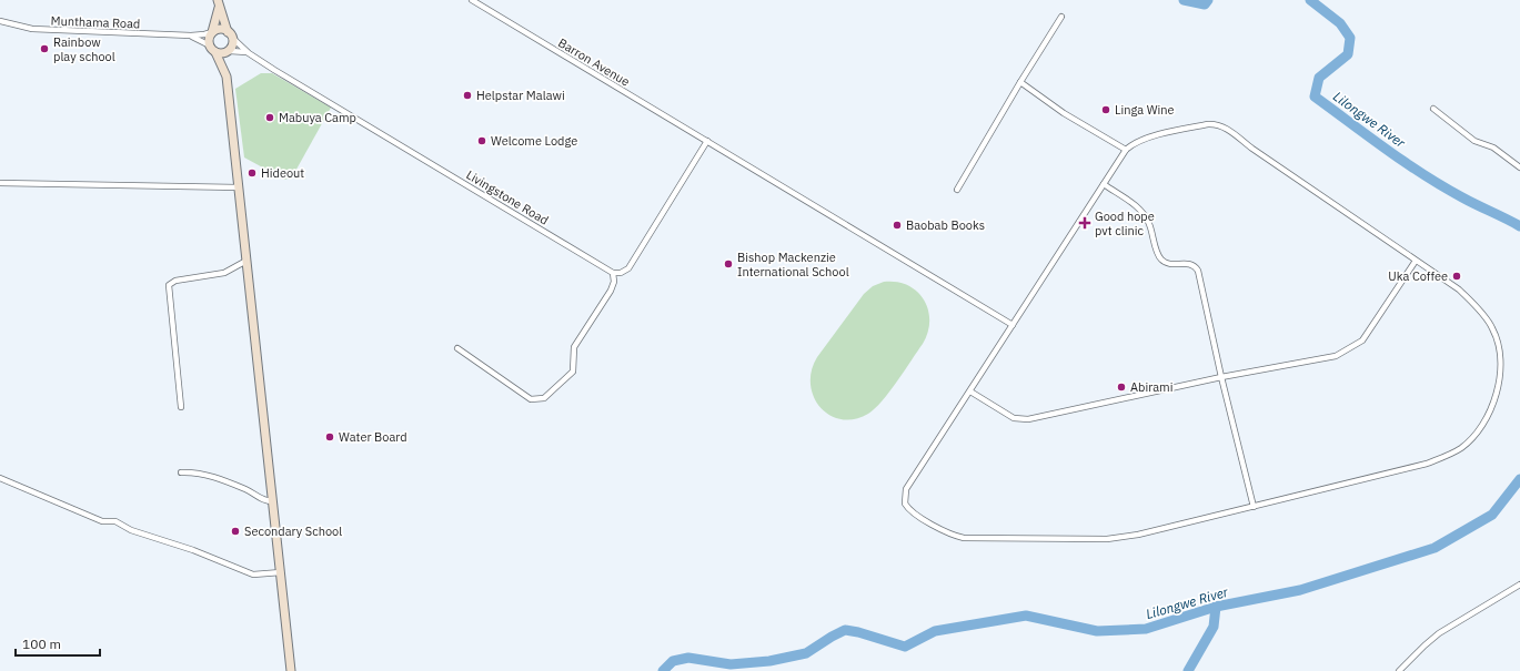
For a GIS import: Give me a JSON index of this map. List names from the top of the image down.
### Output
{
  "streets": {
    "street": ["Munthama Road", "Barron Avenue", "Livingstone Road"]
  },
  "crossings": [
    ["Munthama Road", "Livingstone Road"]
  ],
  "water": ["Lilongwe River"],
  "places": {
    "other": [
      "Rainbow play school",
      "Helpstar Malawi",
      "Linga Wine",
      "Mabuya Camp",
      "Welcome Lodge",
      "Hideout",
      "Baobab Books",
      "Bishop Mackenzie International School",
      "Uka Coffee",
      "Abirami",
      "Water Board",
      "Secondary School"
    ],
    "health": ["Good hope pvt clinic"]
  },
  "scale_bar": "100 m"
}
